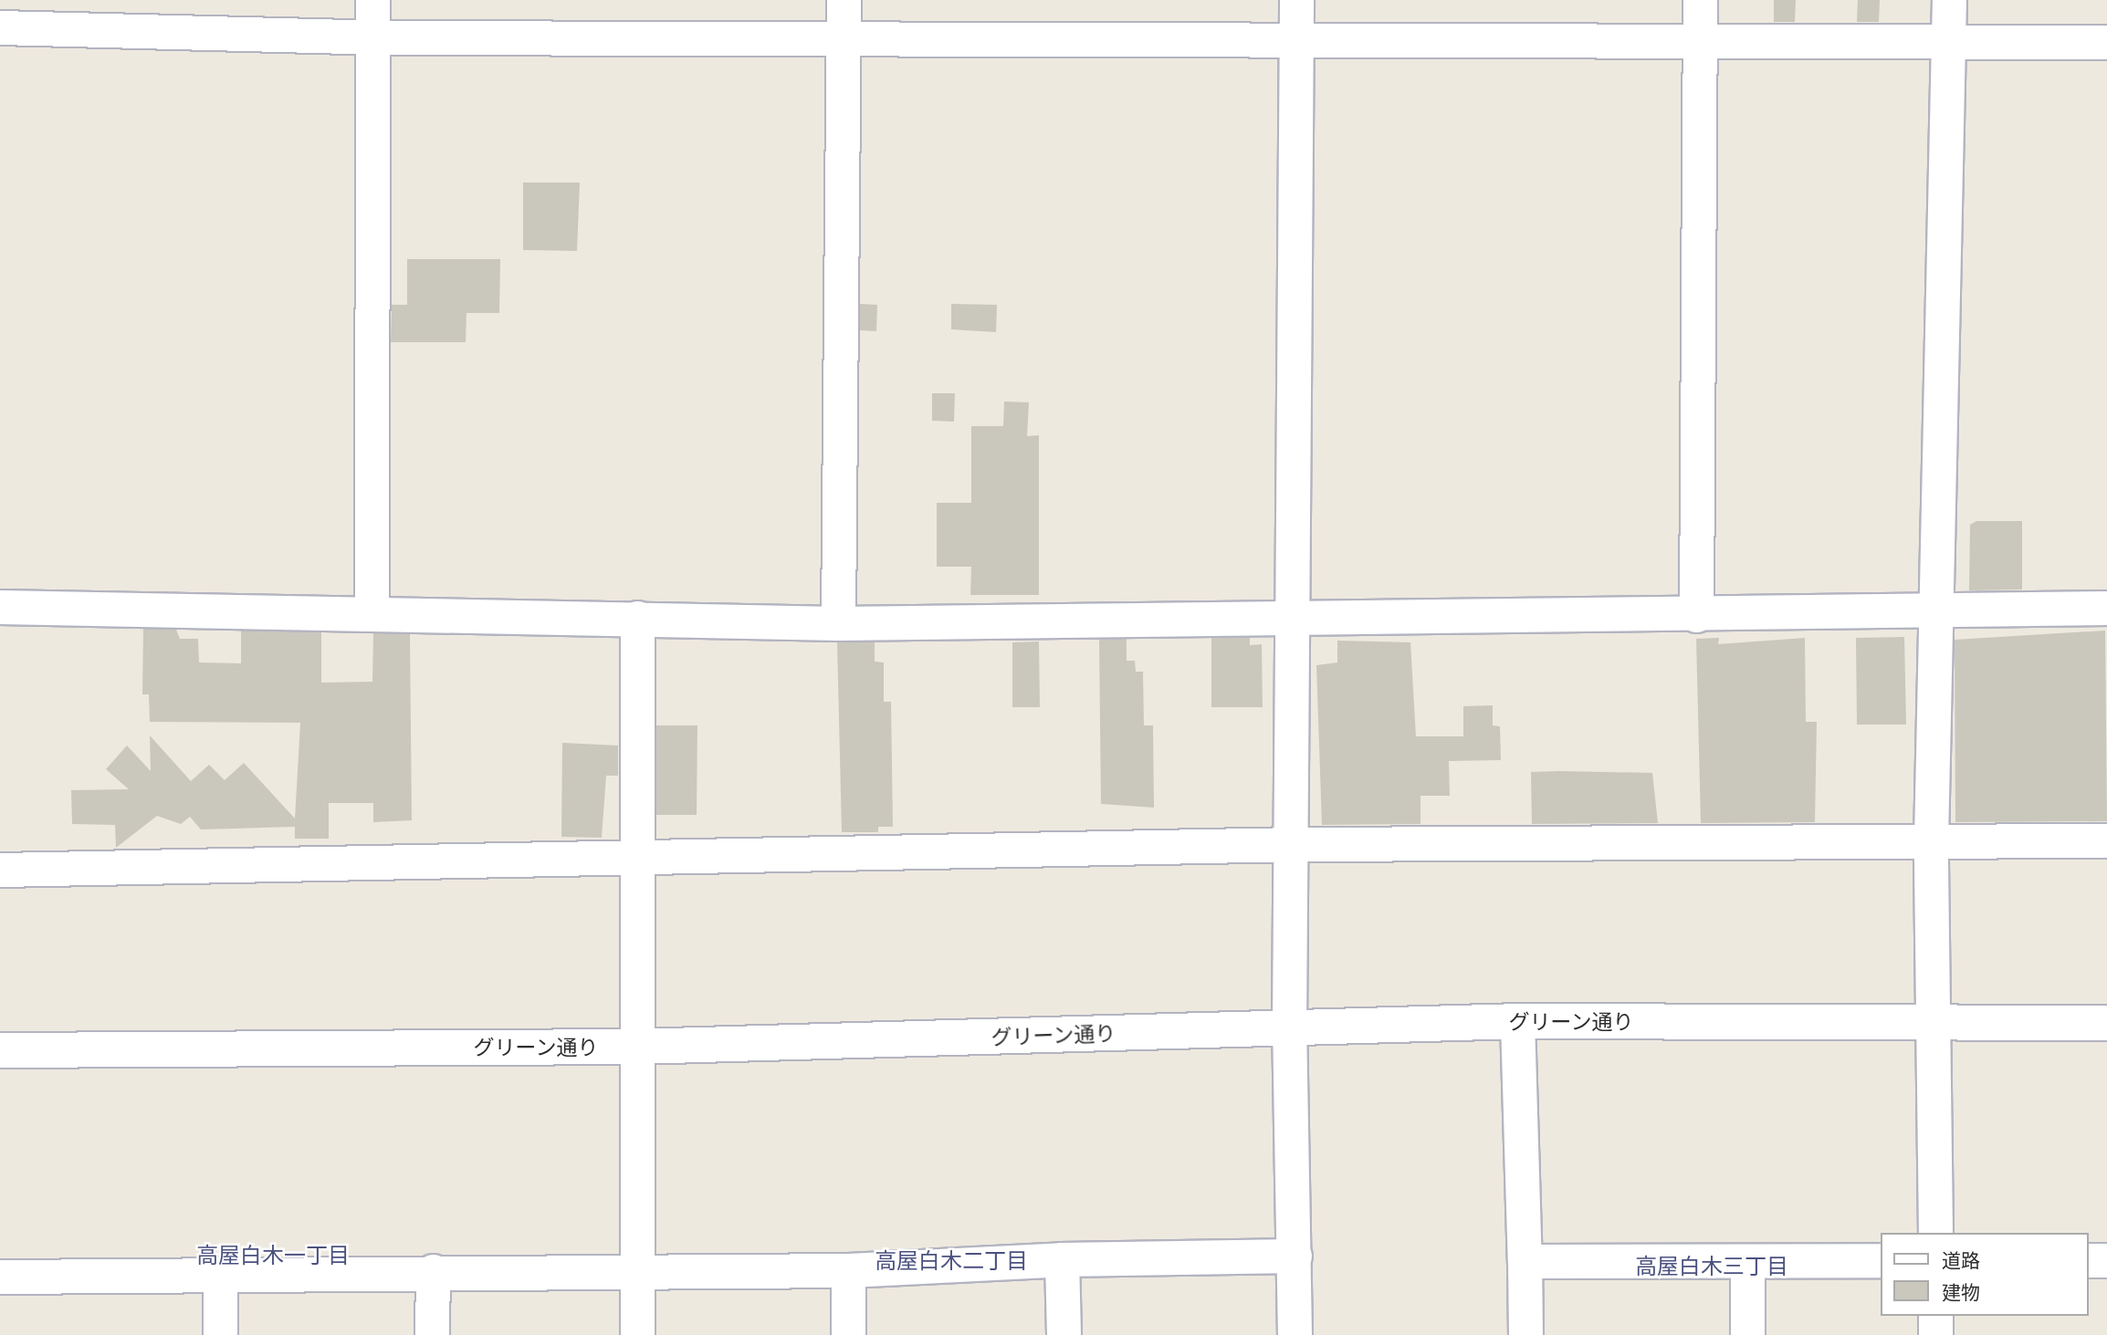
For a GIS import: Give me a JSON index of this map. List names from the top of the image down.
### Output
{
  "streets": {
    "street": ["グリーン通り"]
  },
  "districts": ["高屋白木一丁目", "高屋白木二丁目", "高屋白木三丁目"],
  "legend": ["道路", "建物"]
}
